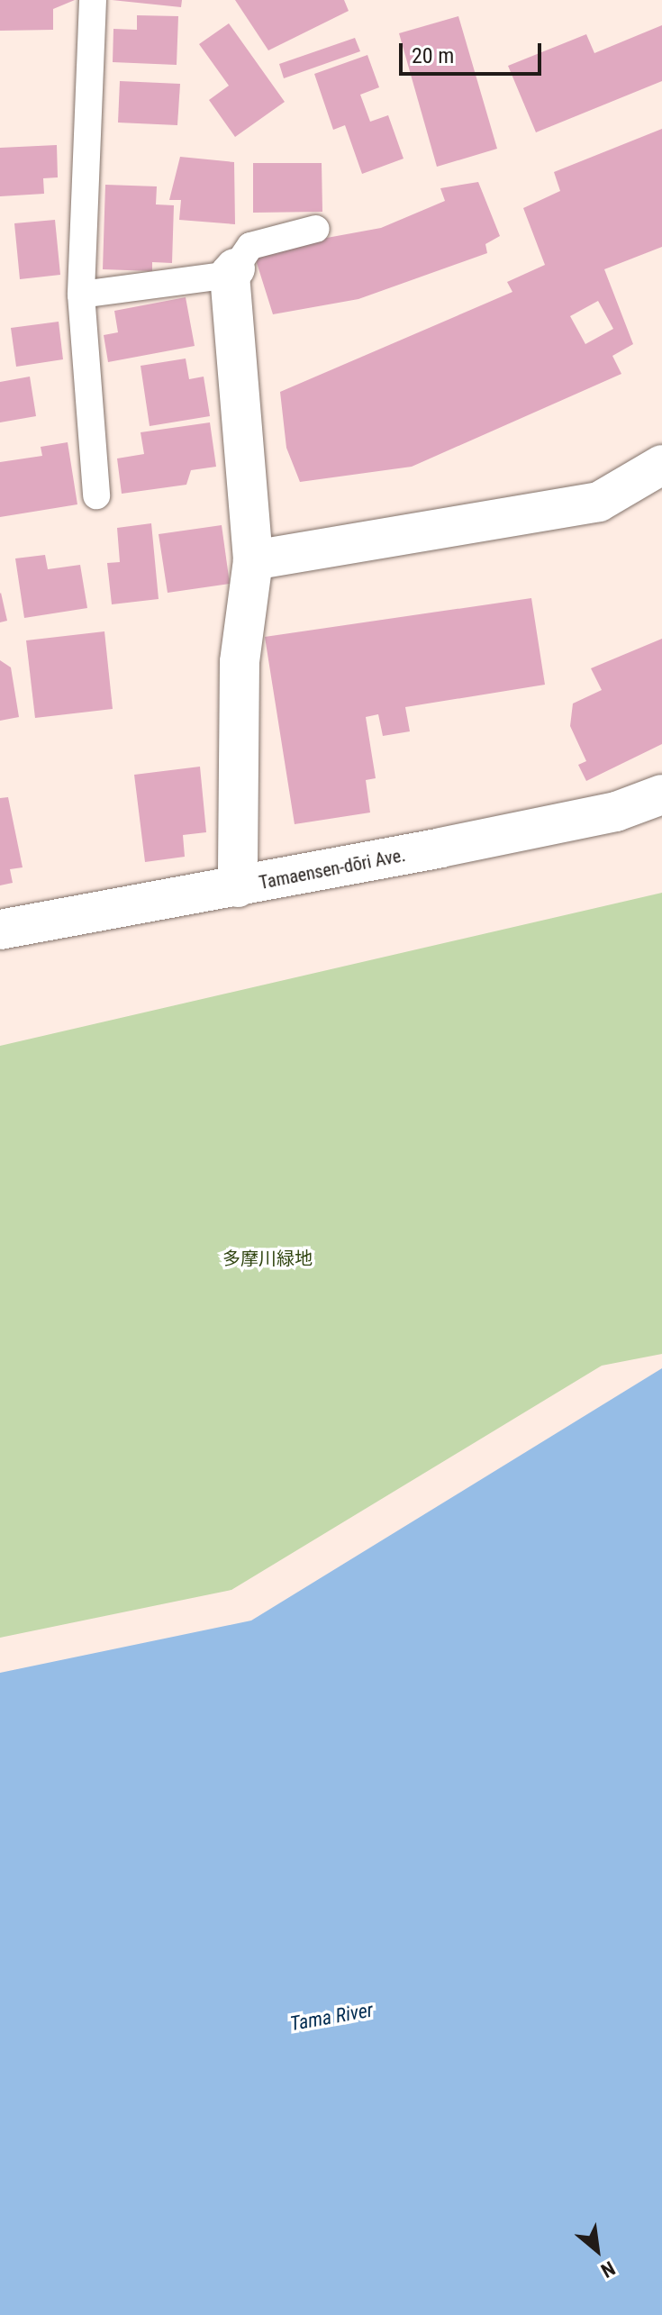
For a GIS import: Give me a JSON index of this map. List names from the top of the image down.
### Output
{
  "streets": {
    "street": ["Tamaensen-dōri Ave."]
  },
  "water": ["Tama River"],
  "parks": ["多摩川緑地"],
  "scale_bar": "20 m",
  "north": "bottom right"
}
